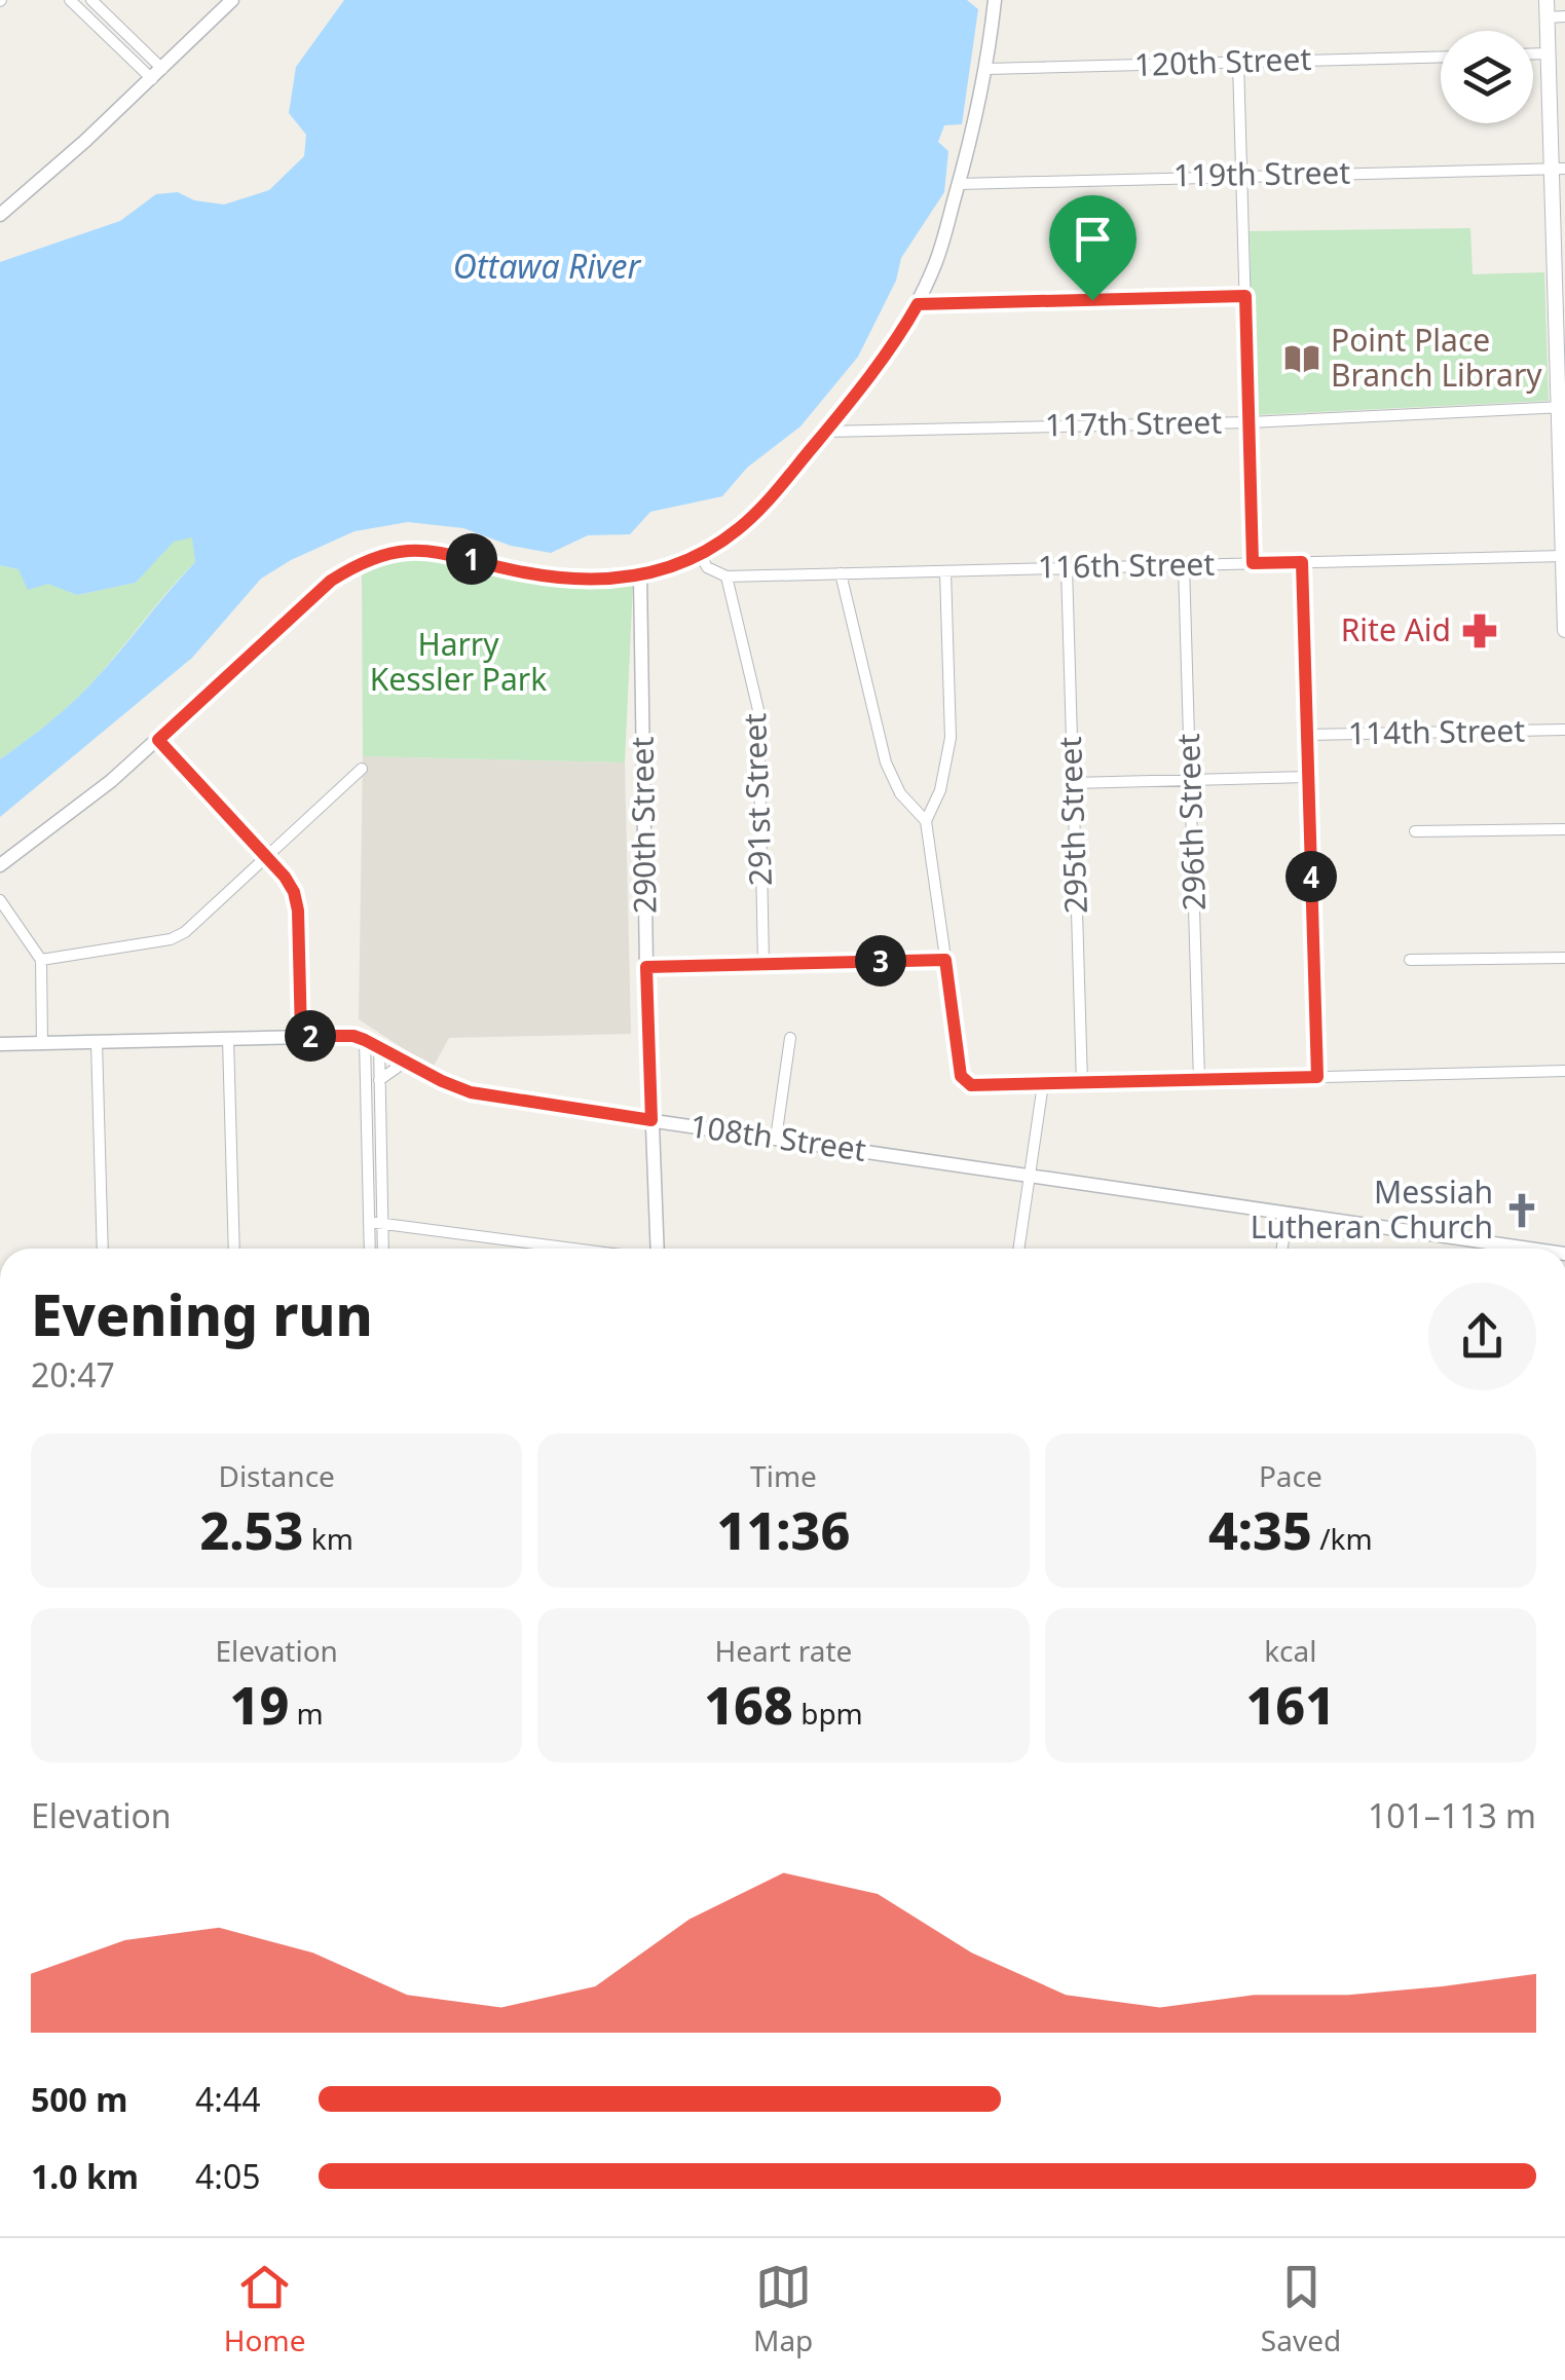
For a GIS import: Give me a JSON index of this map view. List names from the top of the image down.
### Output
{
  "streets": {
    "street": [
      "120th Street",
      "119th Street",
      "117th Street",
      "116th Street",
      "114th Street",
      "291st Street",
      "296th Street",
      "290th Street",
      "295th Street",
      "108th Street"
    ]
  },
  "crossings": [
    ["116th Street", "291st Street"],
    ["116th Street", "296th Street"],
    ["116th Street", "295th Street"],
    ["290th Street", "108th Street"]
  ],
  "water": ["Ottawa River"],
  "parks": ["Harry Kessler Park"],
  "places": {
    "library": ["Point Place Branch Library"],
    "pharmacy": ["Rite Aid"],
    "church": ["Messiah Lutheran Church"]
  },
  "page": {
    "pins": [
      "1",
      "4",
      "3",
      "2"
    ],
    "heading": ["Evening run", "20:47"],
    "stats": [
      ["Distance", "2.53 km"],
      ["Time", "11:36"],
      ["Pace", "4:35 /km"],
      ["Elevation", "19 m"],
      ["Heart rate", "168 bpm"],
      ["kcal", "161"]
    ],
    "chart": ["Elevation", "101–113 m"],
    "list": [
      {
        "name": "500 m",
        "note": "4:44"
      },
      {
        "name": "1.0 km",
        "note": "4:05"
      }
    ],
    "tabs": ["Home", "Map", "Saved"]
  }
}
